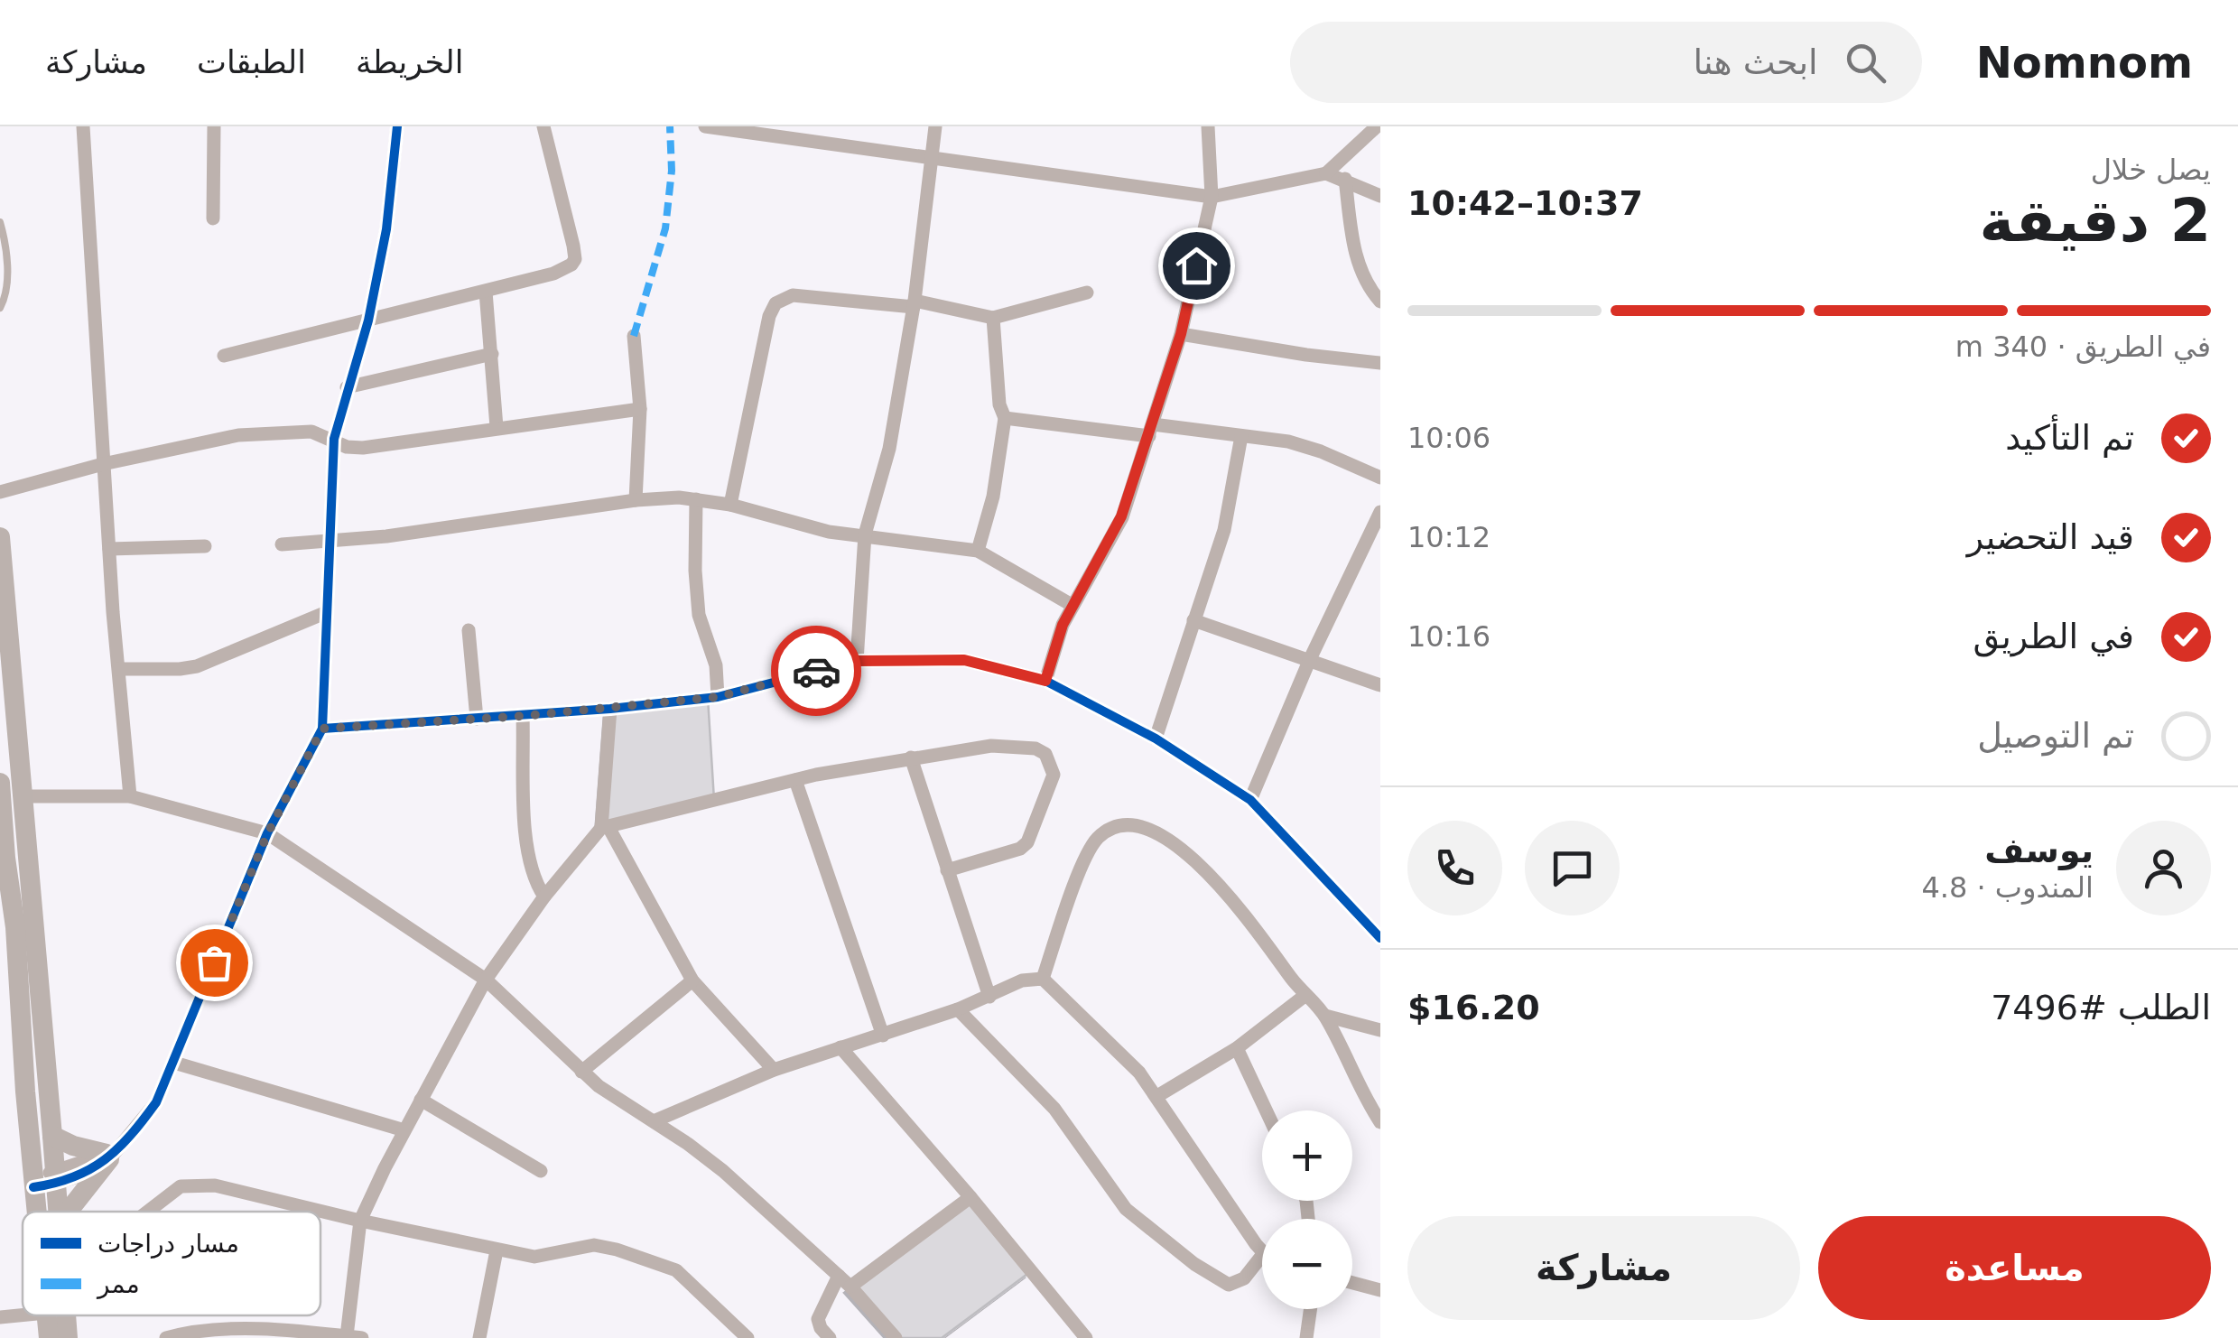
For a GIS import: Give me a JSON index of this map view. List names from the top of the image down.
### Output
{
  "legend": ["مسار دراجات", "ممر"],
  "page": {
    "header": "Nomnom",
    "search": "ابحث هنا",
    "nav": ["الخريطة", "الطبقات", "مشاركة"],
    "heading": ["2 دقيقة", "يصل خلال", "10:37–10:42"],
    "panel": [
      "يوسف",
      "المندوب · 4.8",
      "الطلب #7496",
      "$16.20"
    ],
    "bar": "في الطريق · 340 m",
    "list": [
      ["تم التأكيد", "10:06"],
      ["قيد التحضير", "10:12"],
      ["في الطريق", "10:16"],
      "تم التوصيل"
    ],
    "map_buttons": ["+", "−"],
    "buttons": ["مساعدة", "مشاركة"]
  }
}
